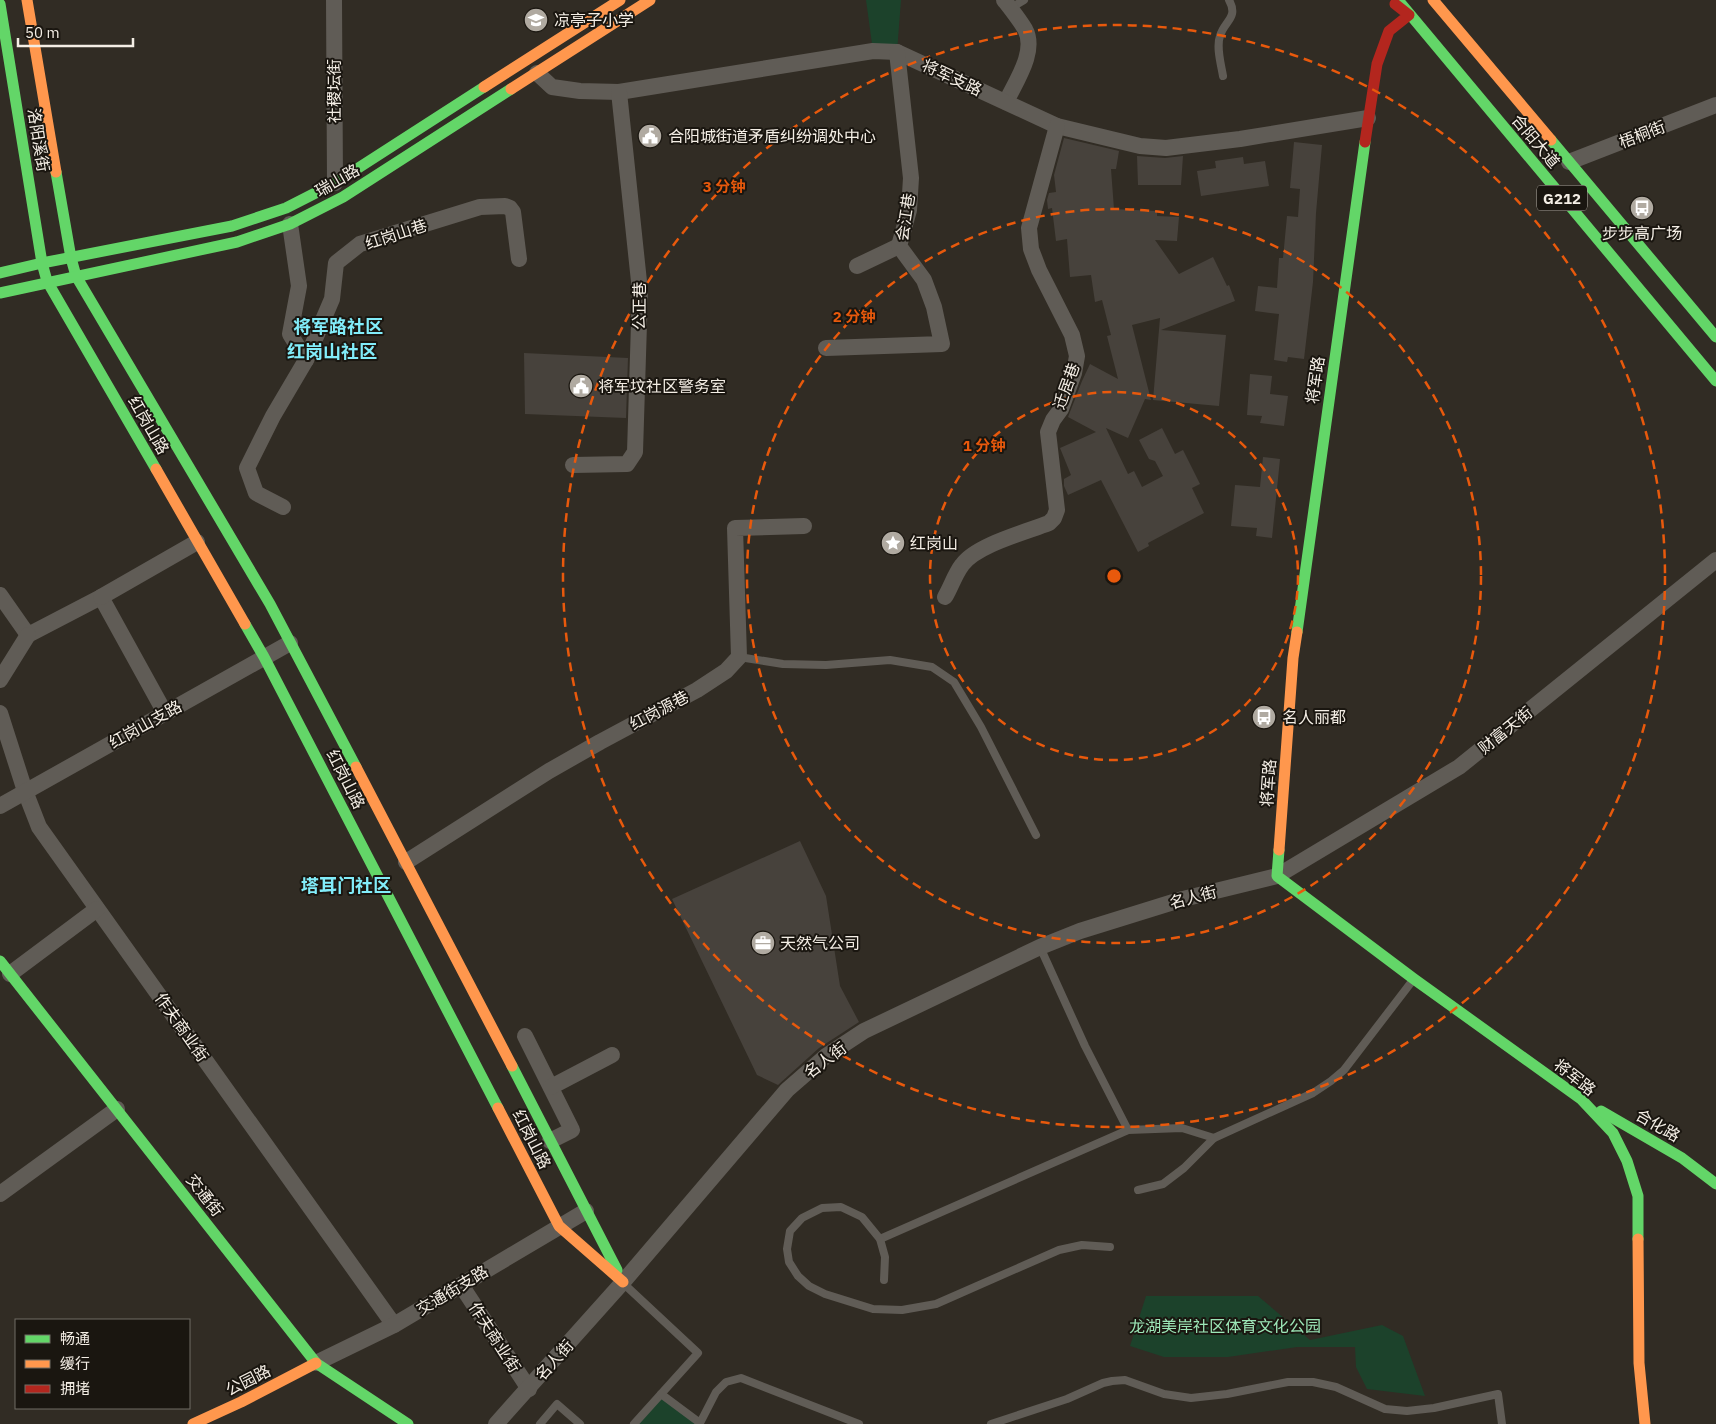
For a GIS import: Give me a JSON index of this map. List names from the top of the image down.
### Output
{
  "streets": {
    "main road": [
      "洛阳溪街",
      "合阳大道",
      "瑞山路",
      "G212",
      "将军路",
      "红岗山路",
      "合化路",
      "交通街",
      "公园路"
    ],
    "street": [
      "将军支路",
      "社稷坛街",
      "梧桐街",
      "会江巷",
      "红岗山巷",
      "公正巷",
      "迁居巷",
      "红岗源巷",
      "红岗山支路",
      "财富天街",
      "名人街",
      "作夫商业街",
      "交通街支路"
    ]
  },
  "crossings": [
    ["将军支路", "瑞山路"],
    ["将军支路", "会江巷"],
    ["将军支路", "公正巷"],
    ["将军支路", "将军路"],
    ["将军支路", "迁居巷"],
    ["社稷坛街", "瑞山路"],
    ["梧桐街", "合阳大道"],
    ["洛阳溪街", "瑞山路"],
    ["洛阳溪街", "红岗山路"],
    ["合阳大道", "G212"],
    ["合阳大道", "将军路"],
    ["瑞山路", "红岗山路"],
    ["G212", "将军路"],
    ["将军路", "财富天街"],
    ["将军路", "名人街"],
    ["将军路", "合化路"],
    ["红岗山路", "红岗源巷"],
    ["红岗山路", "红岗山支路"],
    ["红岗山路", "名人街"],
    ["红岗山路", "交通街支路"],
    ["红岗山支路", "作夫商业街"],
    ["财富天街", "名人街"],
    ["名人街", "作夫商业街"],
    ["作夫商业街", "交通街支路"],
    ["交通街", "交通街支路"],
    ["交通街", "公园路"],
    ["交通街支路", "公园路"]
  ],
  "districts": ["将军路社区", "红岗山社区", "塔耳门社区"],
  "parks": ["龙湖美岸社区体育文化公园"],
  "places": {
    "school or university": ["凉亭子小学"],
    "public building": ["合阳城街道矛盾纠纷调处中心", "将军坟社区警务室"],
    "bus stop": ["步步高广场", "名人丽都"],
    "place": ["红岗山"],
    "office": ["天然气公司"]
  },
  "legend": ["畅通", "缓行", "拥堵"],
  "scale_bar": "50 m",
  "rings": ["3 分钟", "2 分钟", "1 分钟"]
}
